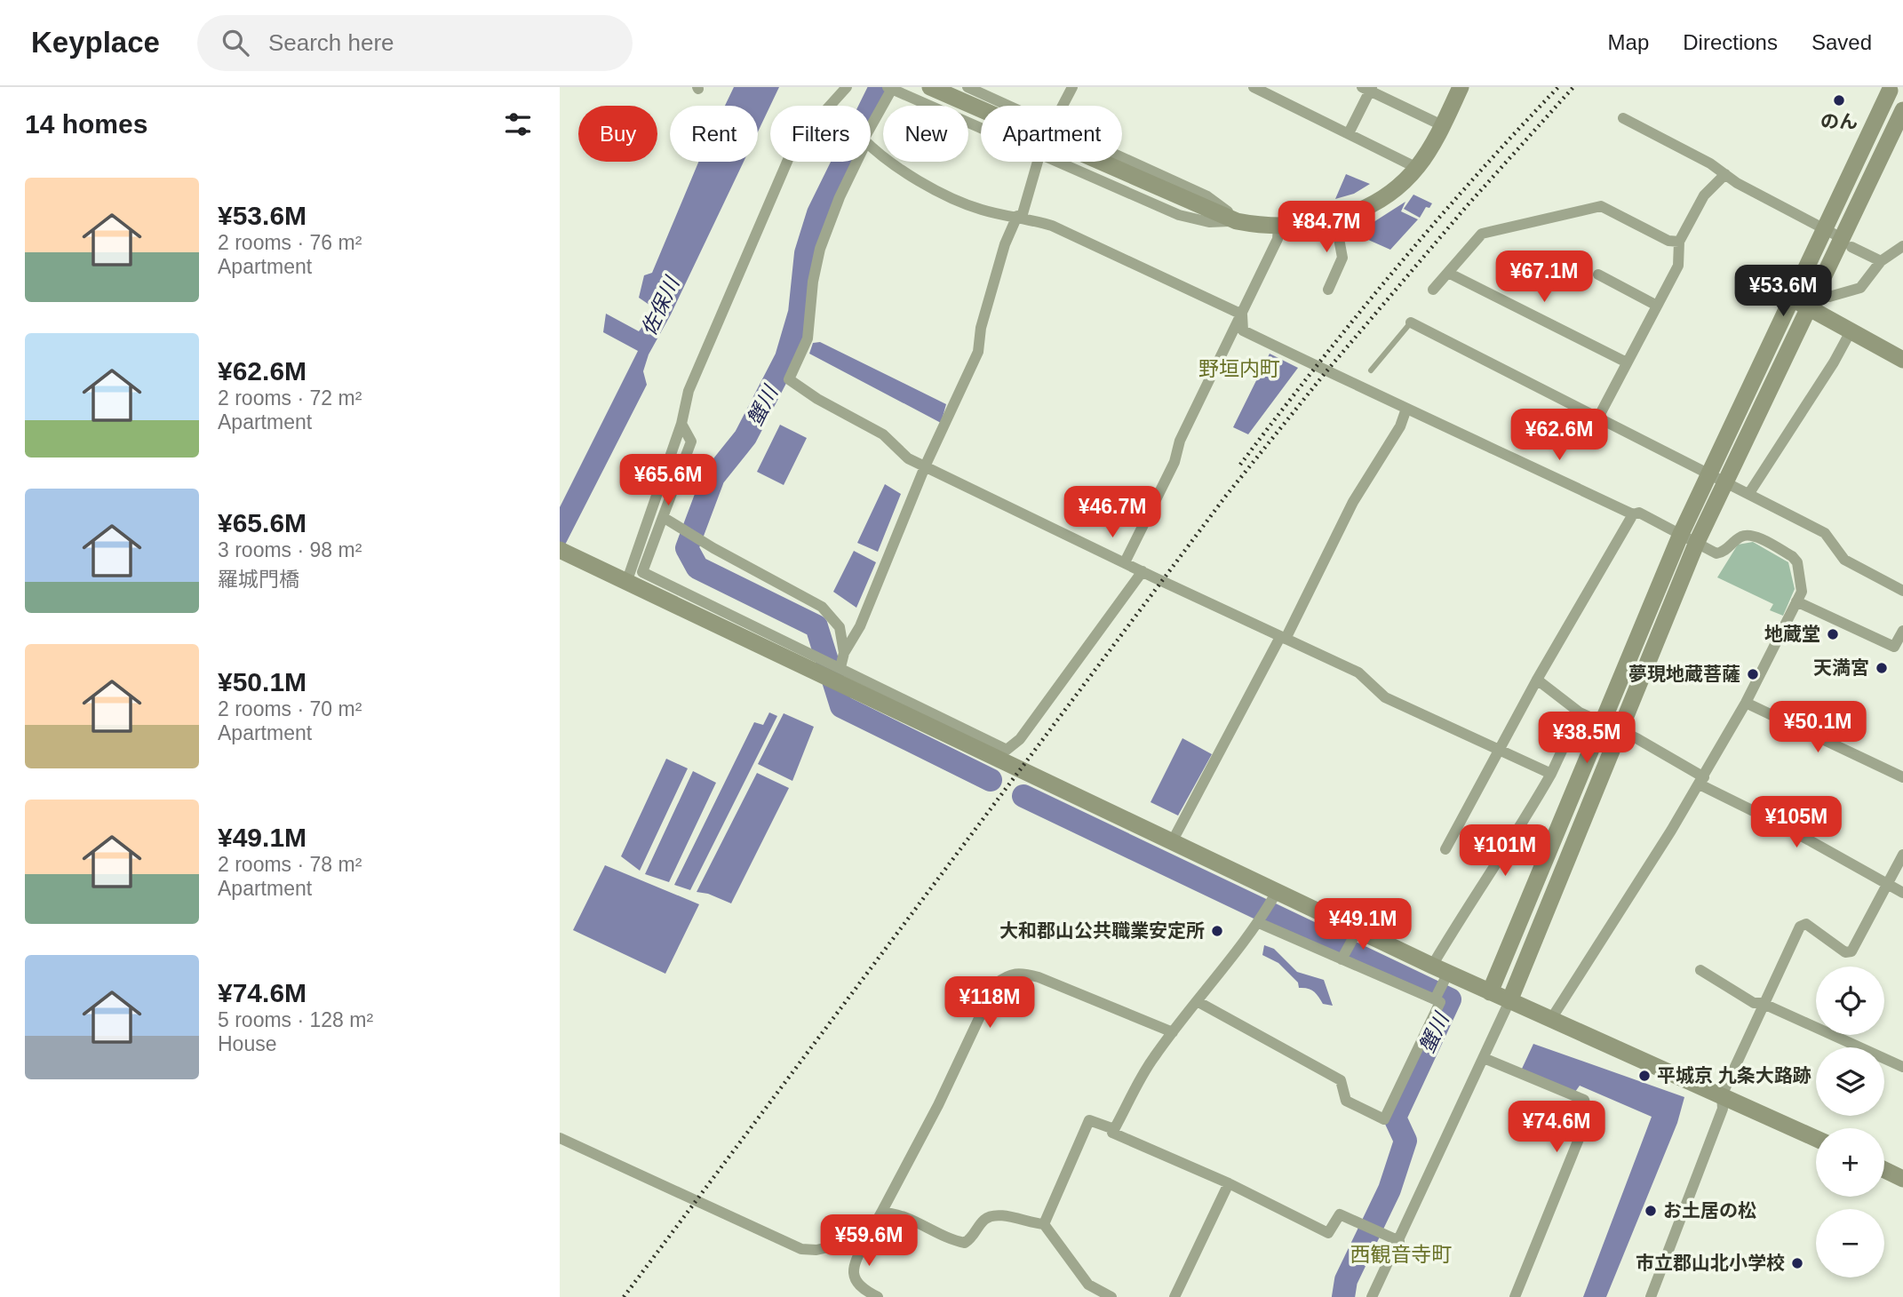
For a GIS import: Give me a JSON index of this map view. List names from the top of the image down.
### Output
{
  "districts": ["野垣内町", "西観音寺町"],
  "water": ["佐保川", "蟹川"],
  "places": [
    "のん",
    "地蔵堂",
    "天満宮",
    "夢現地蔵菩薩",
    "大和郡山公共職業安定所",
    "平城京 九条大路跡",
    "お土居の松",
    "市立郡山北小学校"
  ],
  "page": {
    "header": "Keyplace",
    "search": "Search here",
    "nav": ["Map", "Directions", "Saved"],
    "heading": "14 homes",
    "chip": [
      "Buy",
      "Rent",
      "Filters",
      "New",
      "Apartment"
    ],
    "list": [
      {
        "name": "¥53.6M",
        "note": "2 rooms · 76 m² · Apartment"
      },
      {
        "name": "¥62.6M",
        "note": "2 rooms · 72 m² · Apartment"
      },
      {
        "name": "¥65.6M",
        "note": "3 rooms · 98 m² · 羅城門橋"
      },
      {
        "name": "¥50.1M",
        "note": "2 rooms · 70 m² · Apartment"
      },
      {
        "name": "¥49.1M",
        "note": "2 rooms · 78 m² · Apartment"
      },
      {
        "name": "¥74.6M",
        "note": "5 rooms · 128 m² · House"
      }
    ],
    "price": [
      "¥84.7M",
      "¥67.1M",
      "¥53.6M",
      "¥62.6M",
      "¥65.6M",
      "¥46.7M",
      "¥50.1M",
      "¥38.5M",
      "¥105M",
      "¥101M",
      "¥49.1M",
      "¥118M",
      "¥74.6M",
      "¥59.6M"
    ],
    "map_buttons": ["+", "−"]
  }
}
